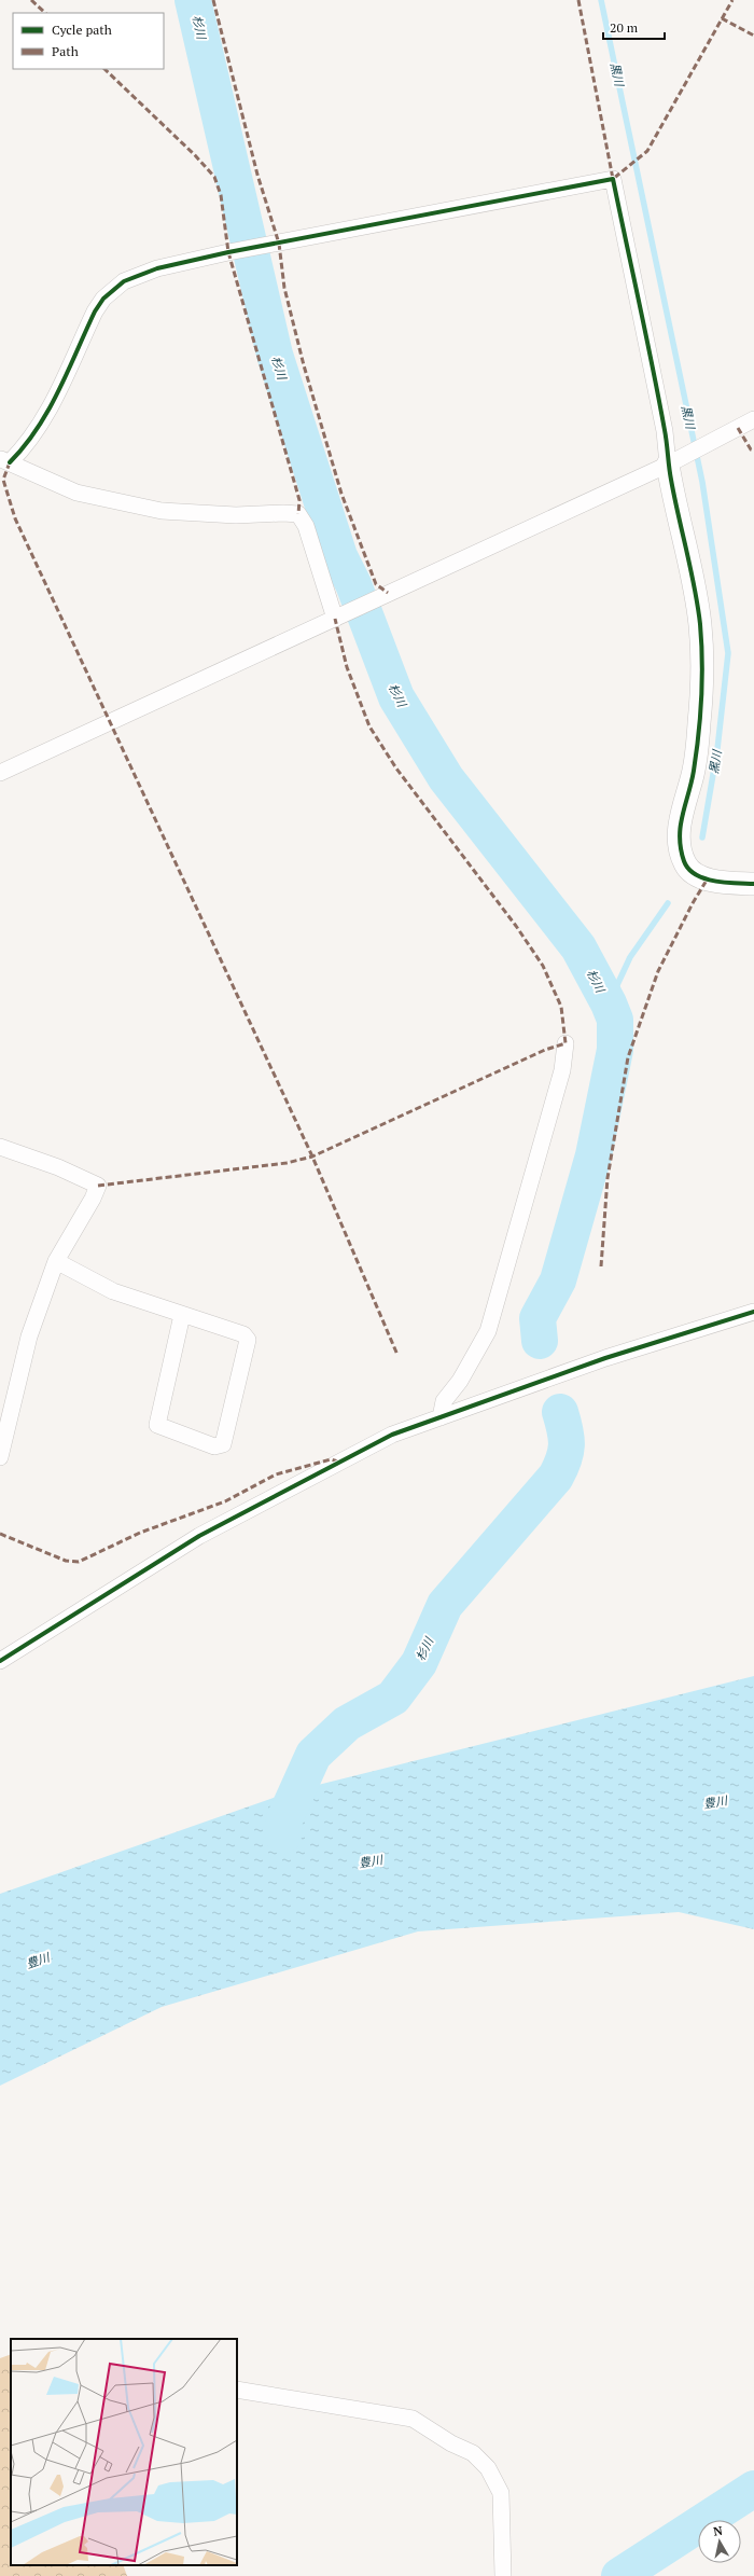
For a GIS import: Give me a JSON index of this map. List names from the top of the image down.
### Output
{
  "water": ["杉川", "黒川", "豊川"],
  "legend": ["Cycle path", "Path"],
  "scale_bar": "20 m",
  "north": "top"
}
